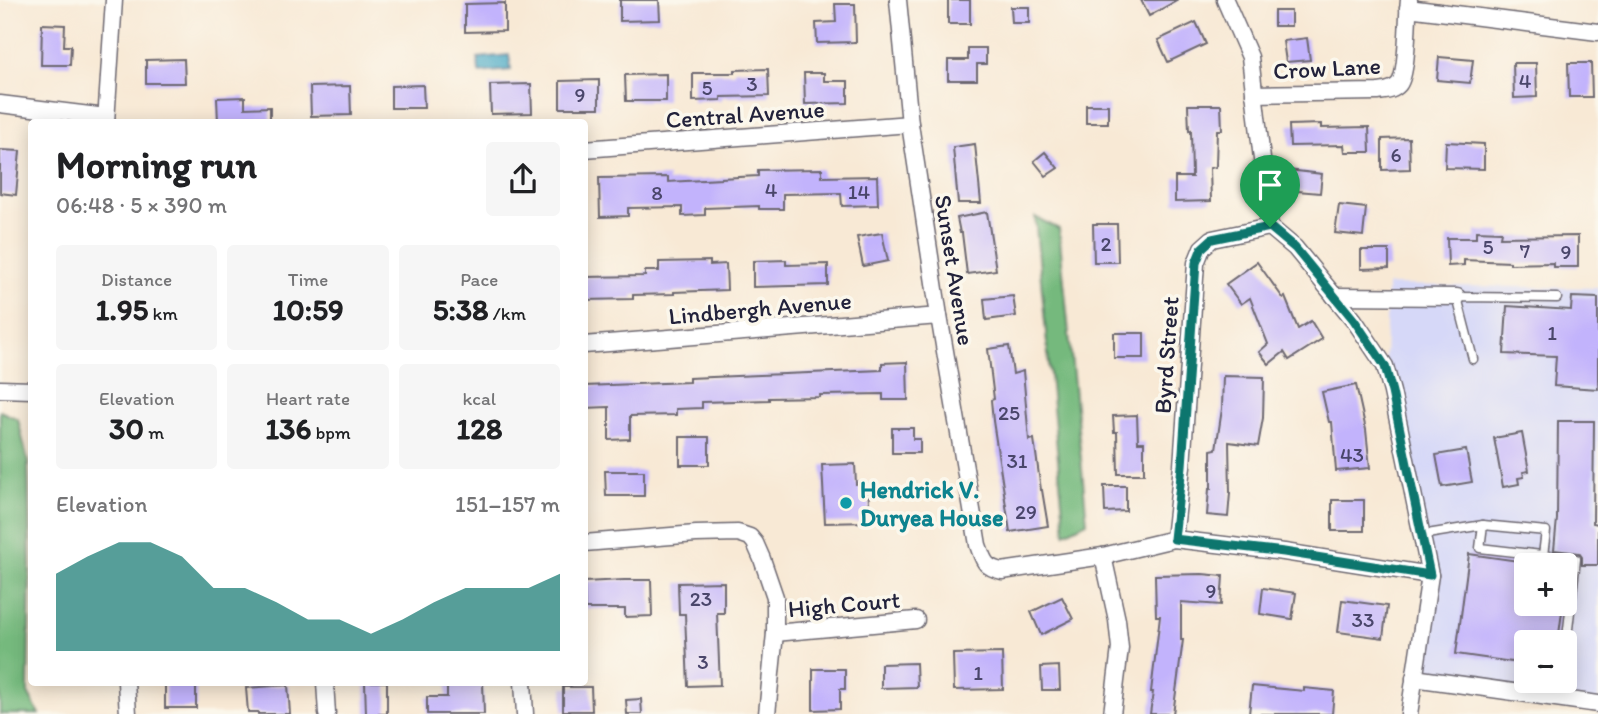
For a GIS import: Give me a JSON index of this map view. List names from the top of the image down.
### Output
{
  "streets": {
    "street": [
      "Crow Lane",
      "Central Avenue",
      "Sunset Avenue",
      "Lindbergh Avenue",
      "Byrd Street",
      "High Court"
    ]
  },
  "crossings": [
    ["Central Avenue", "Sunset Avenue"],
    ["Sunset Avenue", "Lindbergh Avenue"]
  ],
  "places": ["Hendrick V. Duryea House"],
  "house_numbers": [
    "4",
    "3",
    "5",
    "9",
    "6",
    "4",
    "14",
    "8",
    "2",
    "5",
    "7",
    "9",
    "1",
    "25",
    "43",
    "31",
    "29",
    "9",
    "23",
    "33",
    "3",
    "1"
  ],
  "page": {
    "heading": ["Morning run", "06:48 · 5 × 390 m"],
    "stats": [
      ["Distance", "1.95 km"],
      ["Time", "10:59"],
      ["Pace", "5:38 /km"],
      ["Elevation", "30 m"],
      ["Heart rate", "136 bpm"],
      ["kcal", "128"]
    ],
    "chart": ["Elevation", "151–157 m"],
    "map_buttons": ["+", "−"]
  }
}
